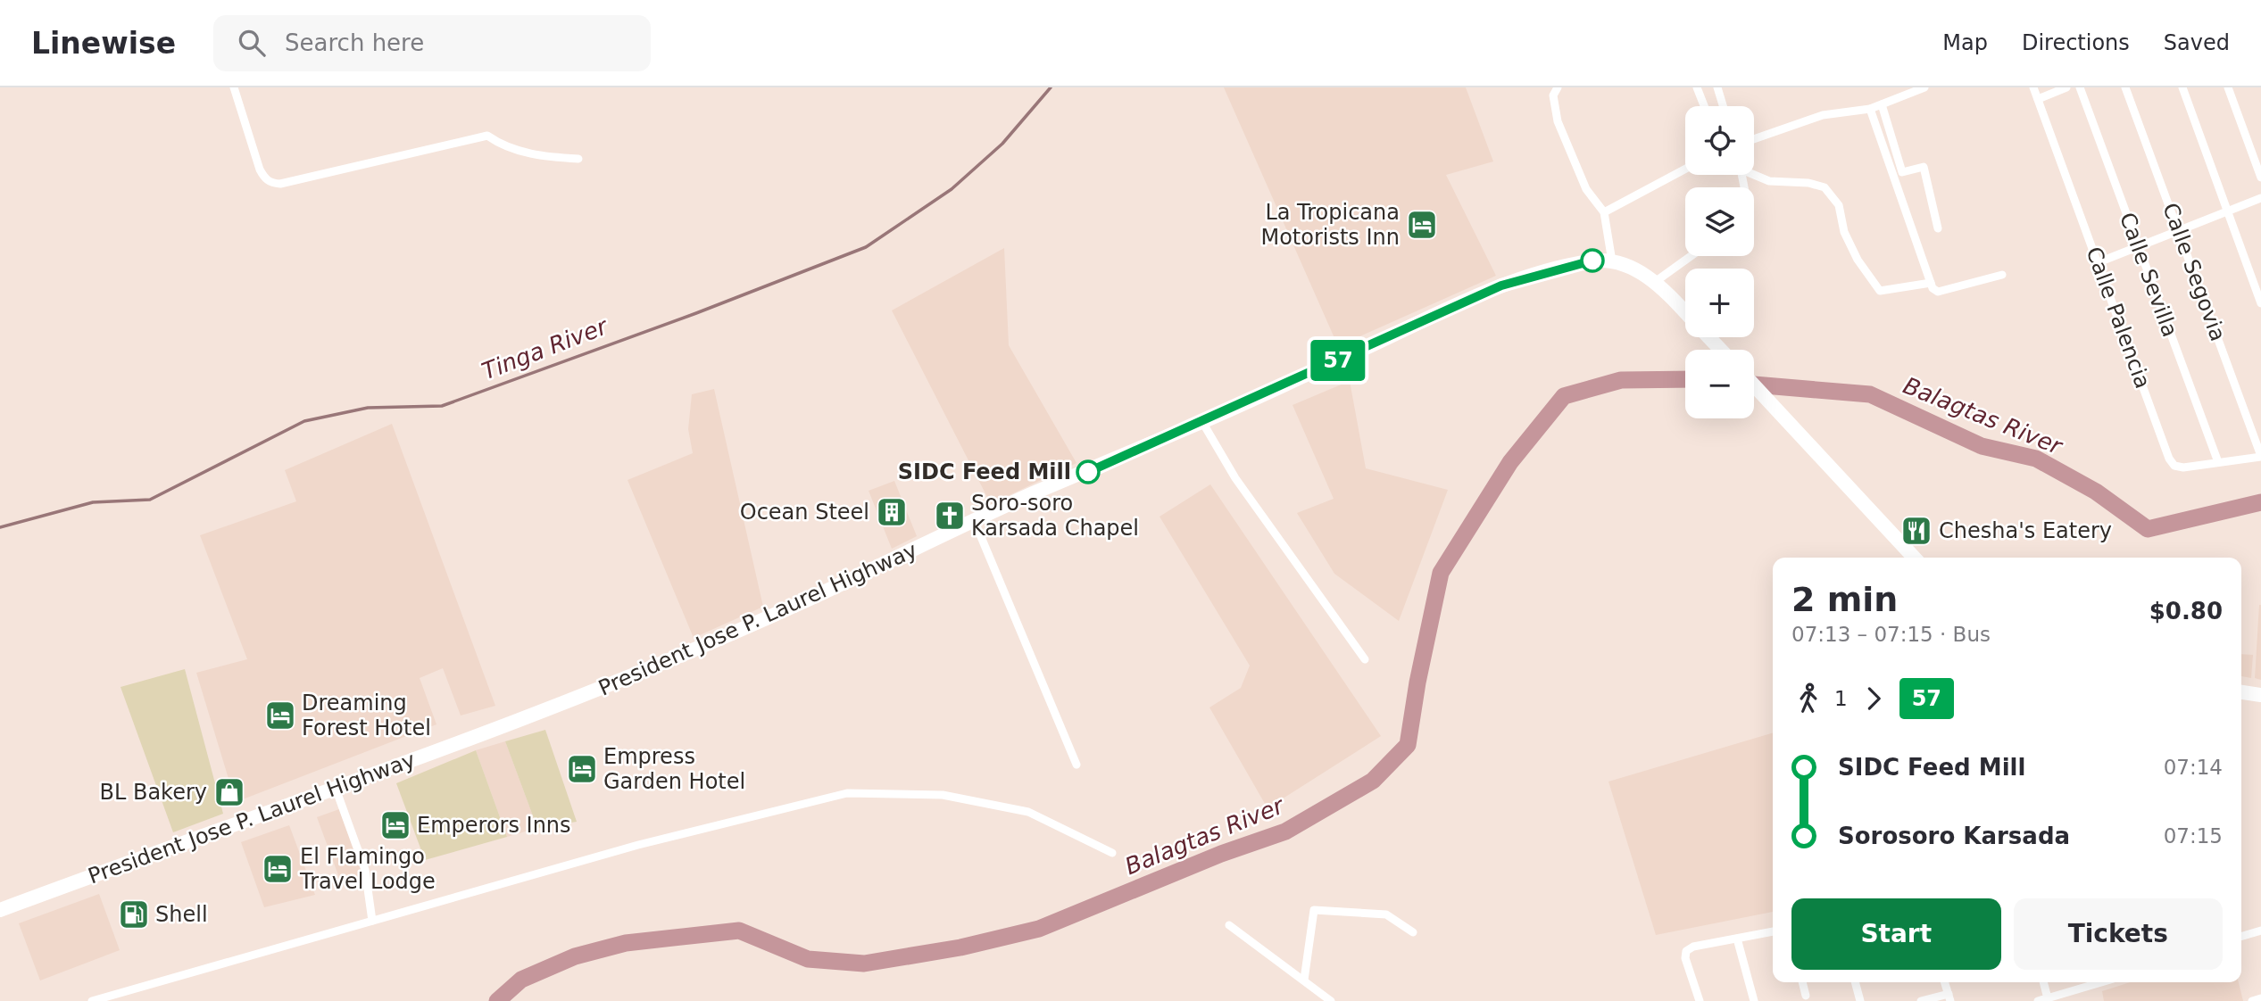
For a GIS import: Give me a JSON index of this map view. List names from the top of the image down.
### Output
{
  "streets": {
    "highway": ["President Jose P. Laurel Highway"],
    "street": ["Calle Segovia", "Calle Sevilla", "Calle Palencia"]
  },
  "crossings": [
    ["Calle Segovia", "Calle Palencia"],
    ["Calle Sevilla", "Calle Palencia"]
  ],
  "water": ["Tinga River", "Balagtas River"],
  "places": {
    "hotel": [
      "La Tropicana Motorists Inn",
      "Dreaming Forest Hotel",
      "Empress Garden Hotel",
      "Emperors Inns",
      "El Flamingo Travel Lodge"
    ],
    "other": ["SIDC Feed Mill"],
    "building": ["Ocean Steel"],
    "church": ["Soro-soro Karsada Chapel"],
    "restaurant": ["Chesha's Eatery"],
    "shop": ["BL Bakery"],
    "fuel station": ["Shell"]
  },
  "lines": ["bus line 57"],
  "page": {
    "header": "Linewise",
    "search": "Search here",
    "nav": ["Map", "Directions", "Saved"],
    "on_map": "57",
    "map_buttons": ["+", "−"],
    "heading": ["2 min", "07:13 – 07:15 · Bus", "$0.80"],
    "legs": ["1", "57"],
    "list": [
      {
        "name": "SIDC Feed Mill",
        "value": "07:14"
      },
      {
        "name": "Sorosoro Karsada",
        "value": "07:15"
      }
    ],
    "buttons": ["Start", "Tickets"]
  }
}
